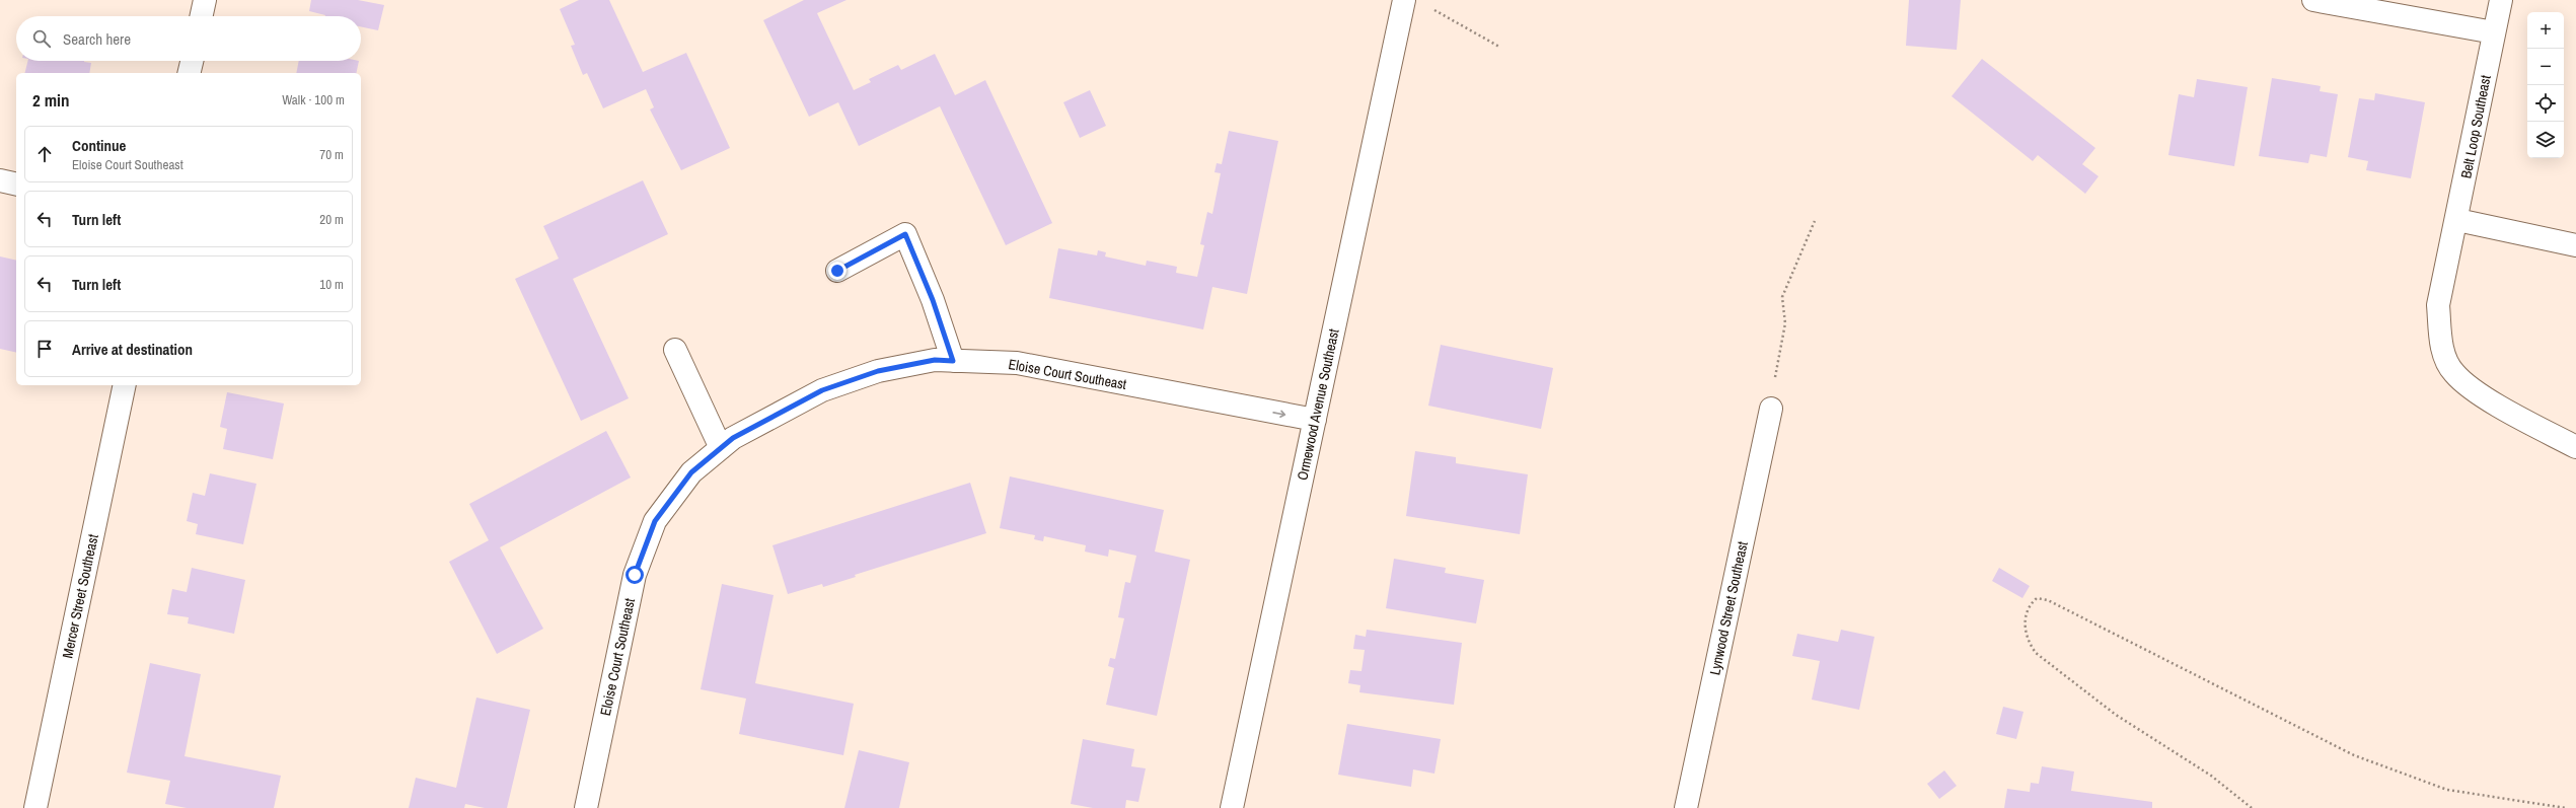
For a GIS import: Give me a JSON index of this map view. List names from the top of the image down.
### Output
{
  "streets": {
    "street": [
      "Belt Loop Southeast",
      "Eloise Court Southeast",
      "Ormewood Avenue Southeast",
      "Mercer Street Southeast",
      "Lynwood Street Southeast"
    ]
  },
  "crossings": [
    ["Eloise Court Southeast", "Ormewood Avenue Southeast"]
  ],
  "one_way": ["Eloise Court Southeast"],
  "page": {
    "map_buttons": ["+", "−"],
    "search": "Search here",
    "heading": ["2 min", "Walk · 100 m"],
    "list": [
      ["Continue", "Eloise Court Southeast", "70 m"],
      ["Turn left", "20 m"],
      ["Turn left", "10 m"],
      "Arrive at destination"
    ]
  }
}
